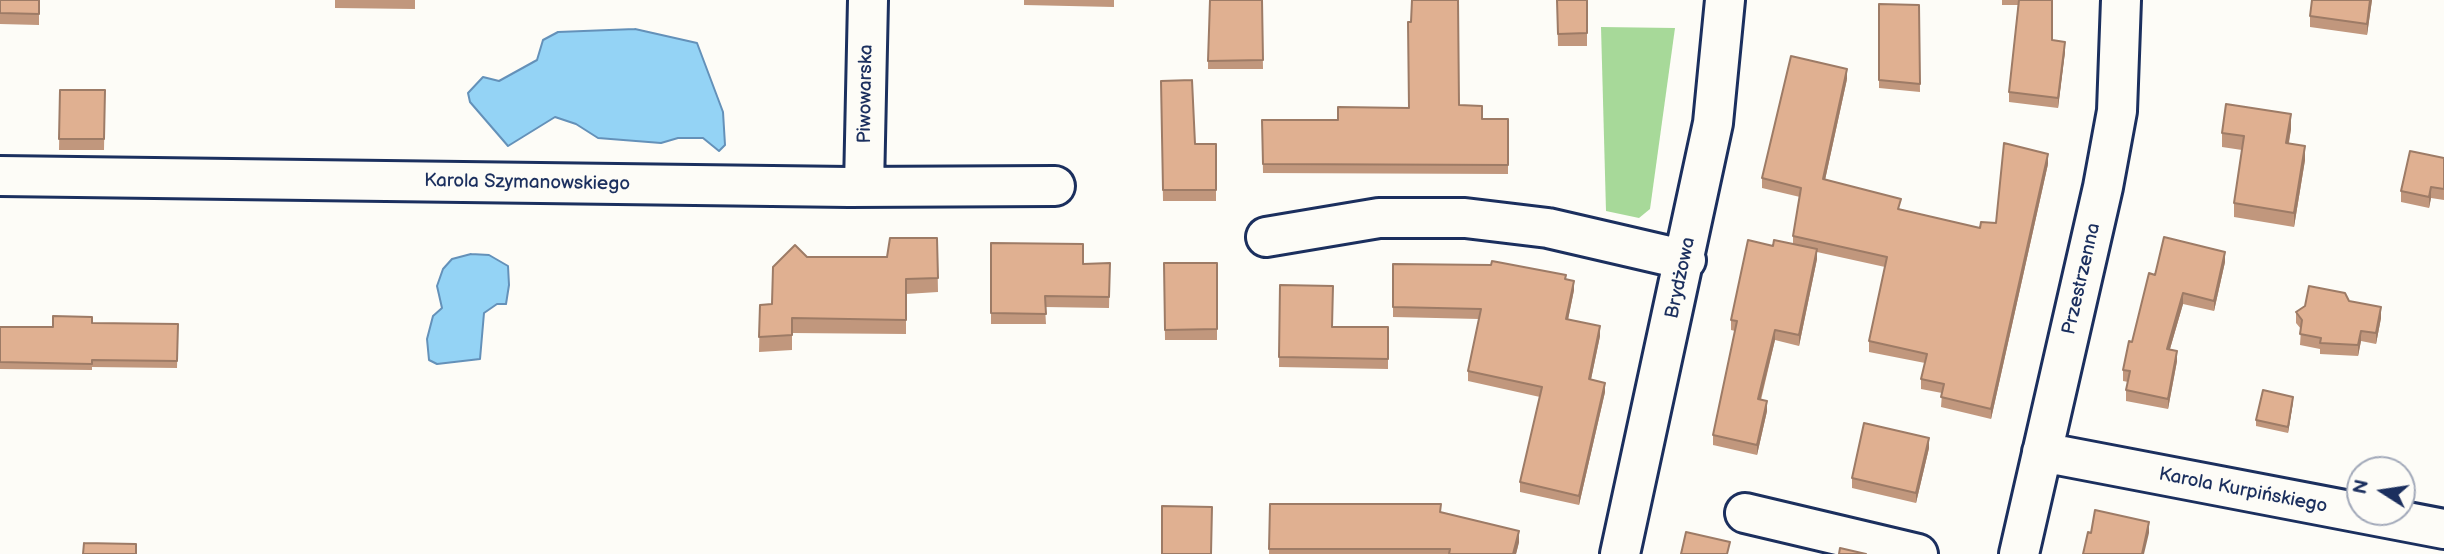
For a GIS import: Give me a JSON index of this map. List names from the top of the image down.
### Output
{
  "streets": {
    "street": [
      "Piwowarska",
      "Karola Szymanowskiego",
      "Brydżowa",
      "Przestrzenna",
      "Karola Kurpińskiego"
    ]
  },
  "crossings": [
    ["Piwowarska", "Karola Szymanowskiego"],
    ["Przestrzenna", "Karola Kurpińskiego"]
  ],
  "north": "left"
}
